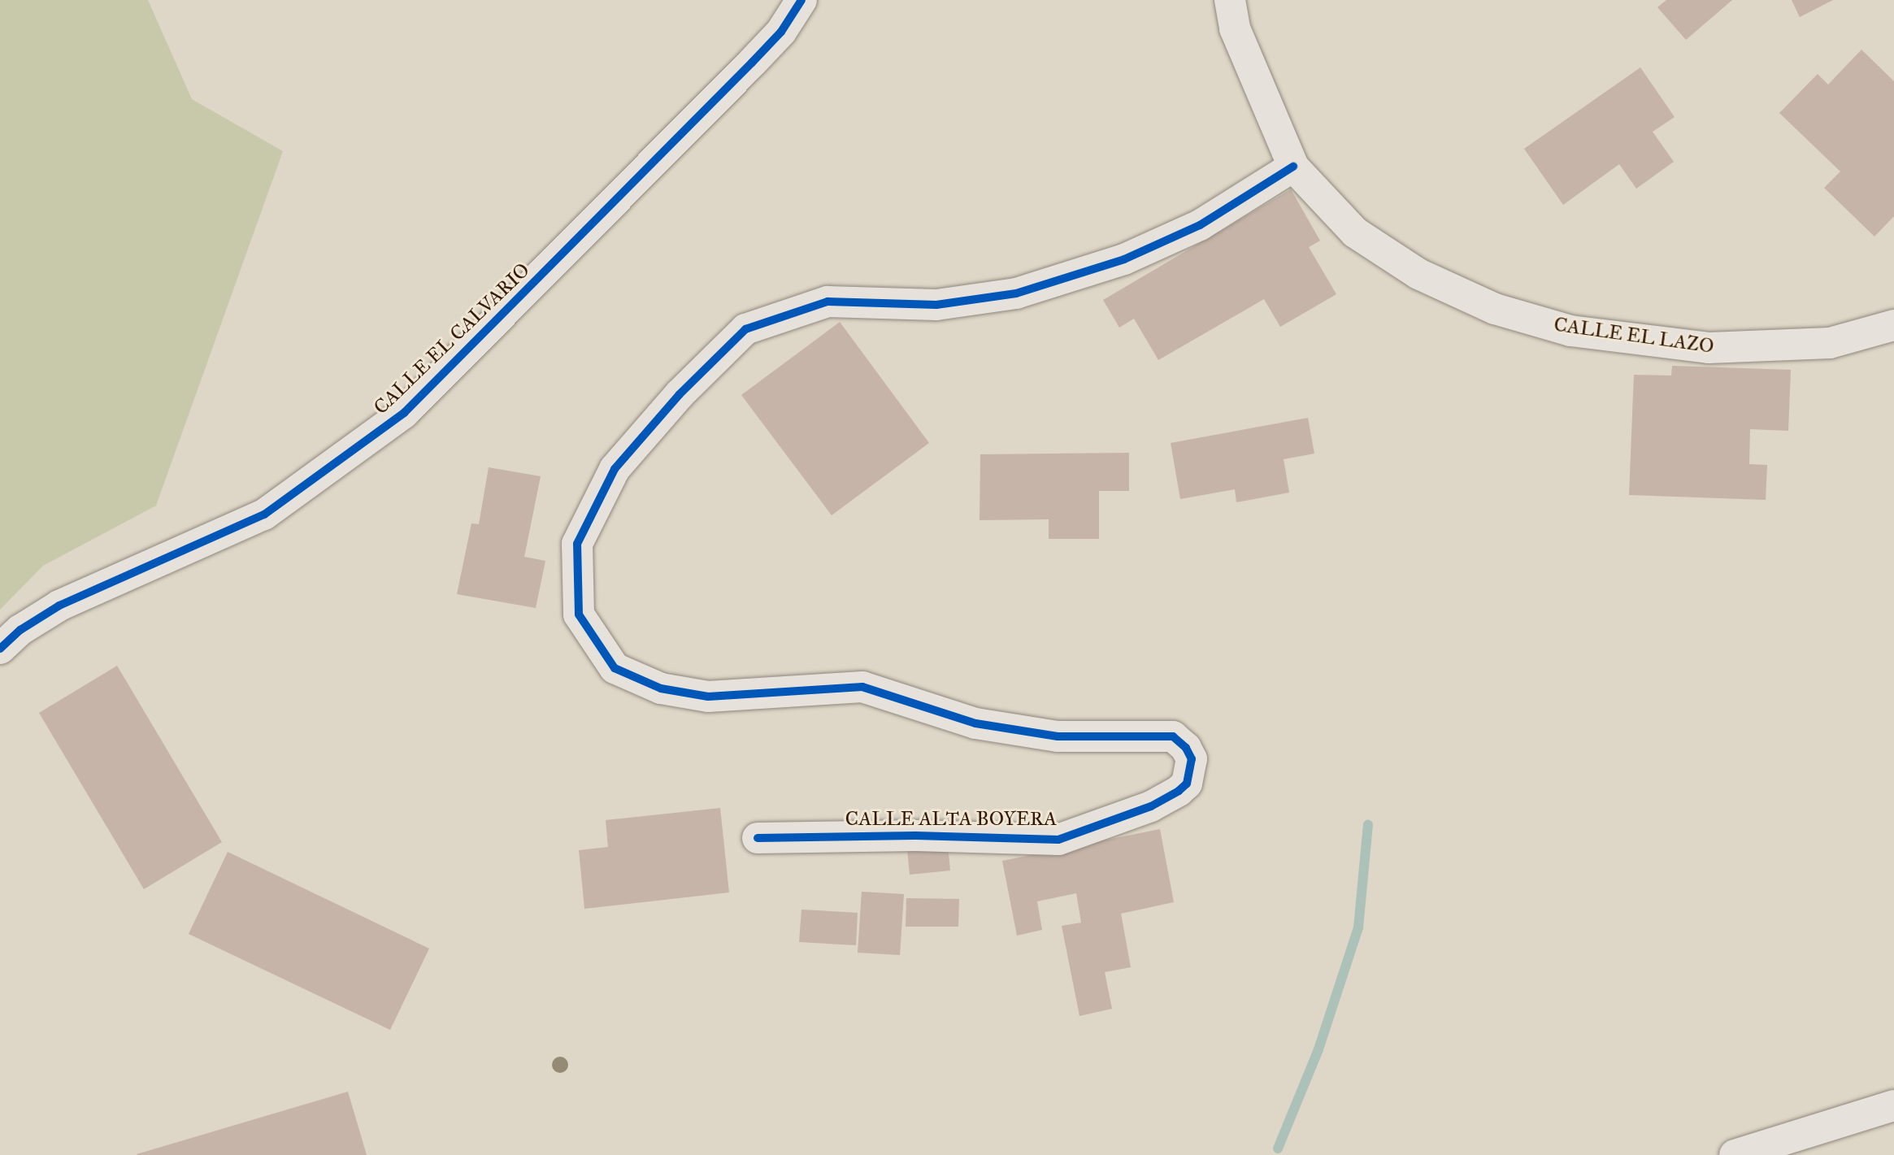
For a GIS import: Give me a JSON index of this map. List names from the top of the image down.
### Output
{
  "streets": {
    "street": ["CALLE EL LAZO", "CALLE EL CALVARIO", "CALLE ALTA BOYERA"]
  },
  "crossings": [
    ["CALLE EL LAZO", "CALLE ALTA BOYERA"]
  ]
}
